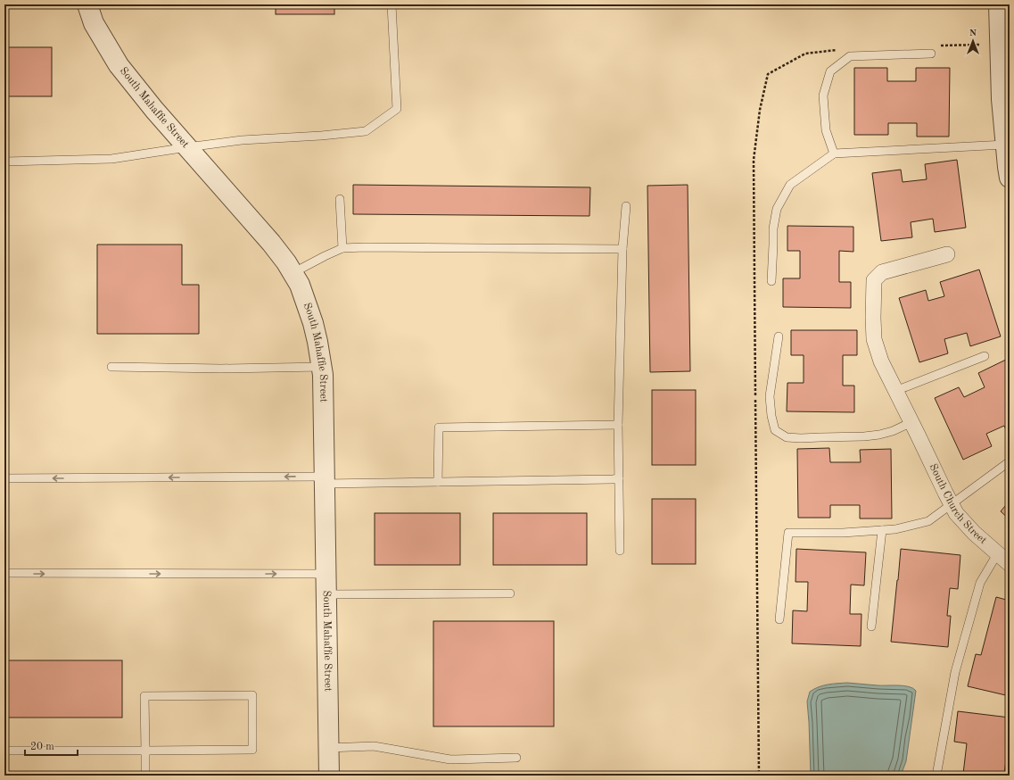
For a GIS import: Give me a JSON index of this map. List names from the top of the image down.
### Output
{
  "streets": {
    "street": ["South Mahaffie Street", "South Church Street"]
  },
  "scale_bar": "20 m",
  "north": "top"
}
